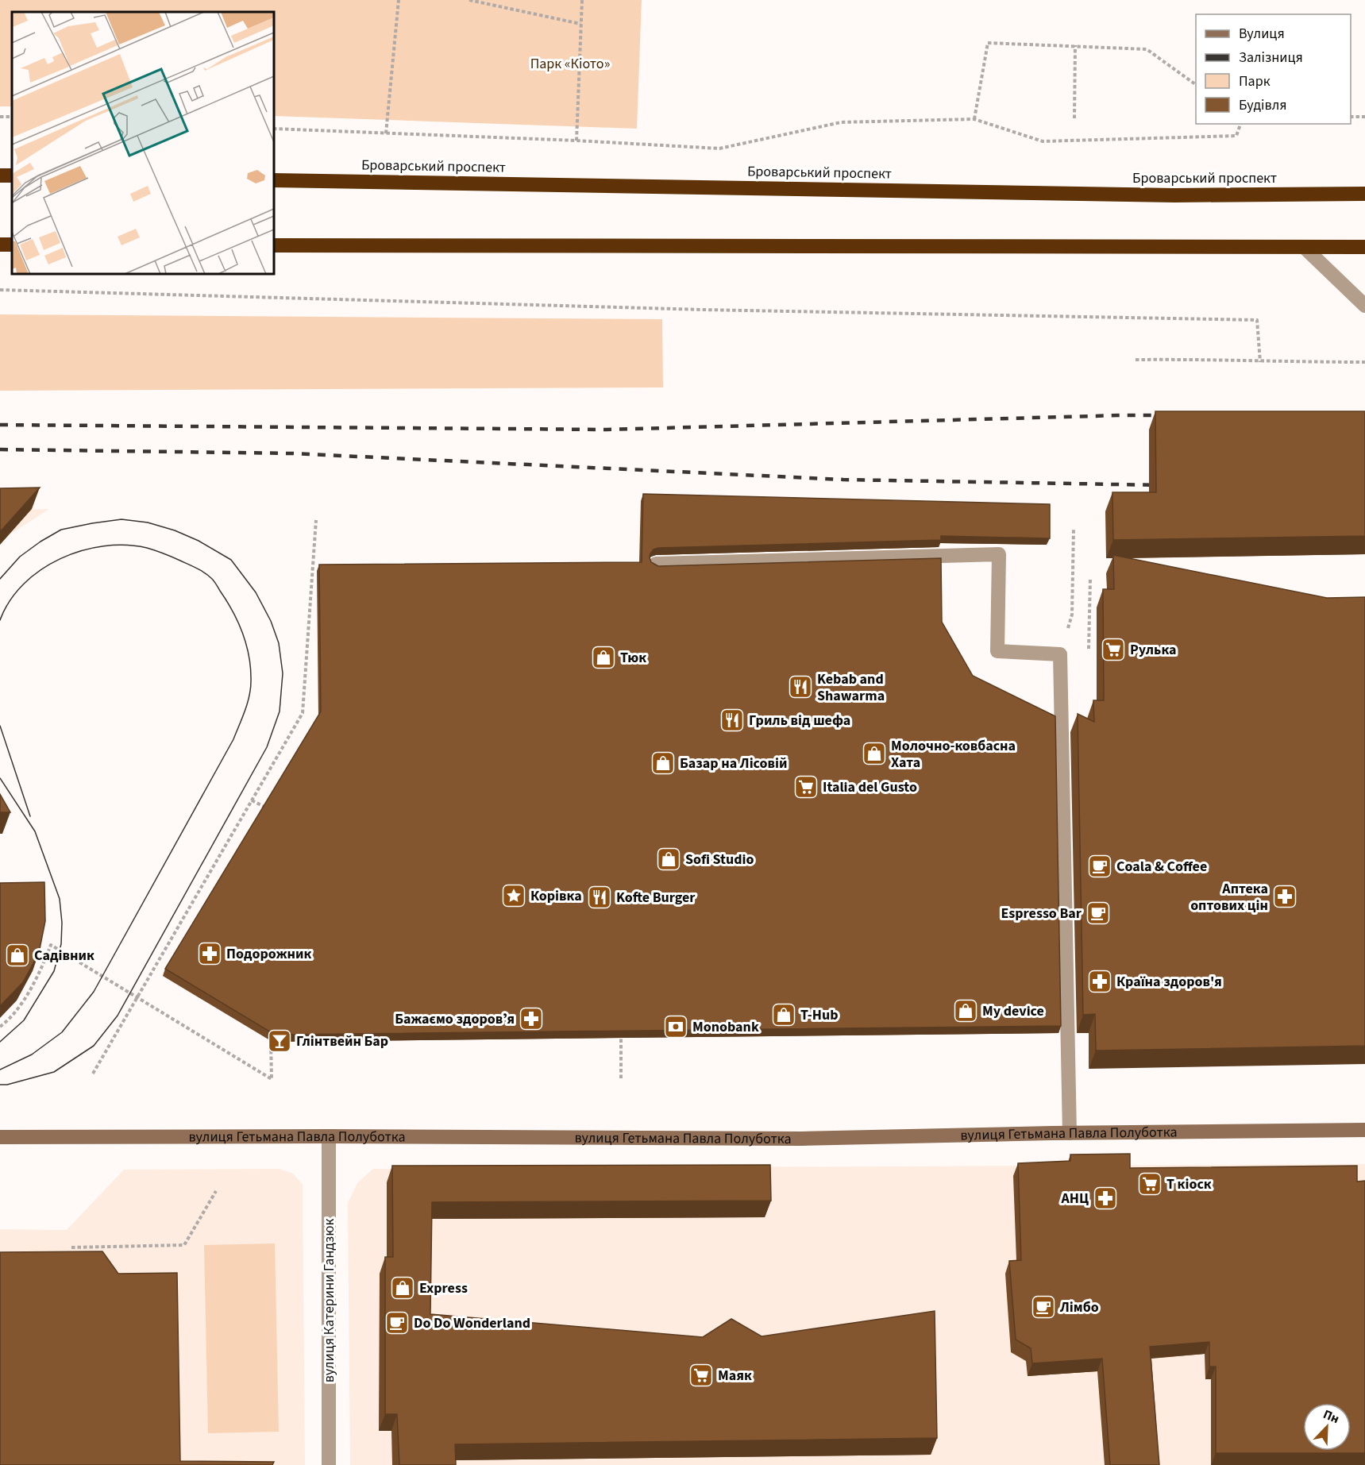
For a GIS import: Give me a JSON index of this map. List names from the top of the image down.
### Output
{
  "streets": {
    "highway": ["Броварський проспект"],
    "street": ["вулиця Гетьмана Павла Полуботка", "вулиця Катерини Гандзюк"]
  },
  "crossings": [
    ["вулиця Гетьмана Павла Полуботка", "вулиця Катерини Гандзюк"]
  ],
  "parks": ["Парк «Кіото»"],
  "places": {
    "supermarket": [
      "Рулька",
      "Italia del Gusto",
      "Т кіоск",
      "Маяк"
    ],
    "shop": [
      "Тюк",
      "Молочно-ковбасна Хата",
      "Базар на Лісовій",
      "Sofi Studio",
      "Садівник",
      "My device",
      "T-Hub",
      "Express"
    ],
    "restaurant": ["Kebab and Shawarma", "Гриль від шефа", "Kofte Burger"],
    "cafe": [
      "Coala & Coffee",
      "Espresso Bar",
      "Лімбо",
      "Do Do Wonderland"
    ],
    "place": ["Корівка"],
    "pharmacy": [
      "Аптека оптових цін",
      "Подорожник",
      "Країна здоров'я",
      "Бажаємо здоровʼя",
      "АНЦ"
    ],
    "bank": ["Monobank"],
    "bar": ["Глінтвейн Бар"]
  },
  "legend": [
    "Вулиця",
    "Залізниця",
    "Парк",
    "Будівля"
  ],
  "north": "top right"
}
